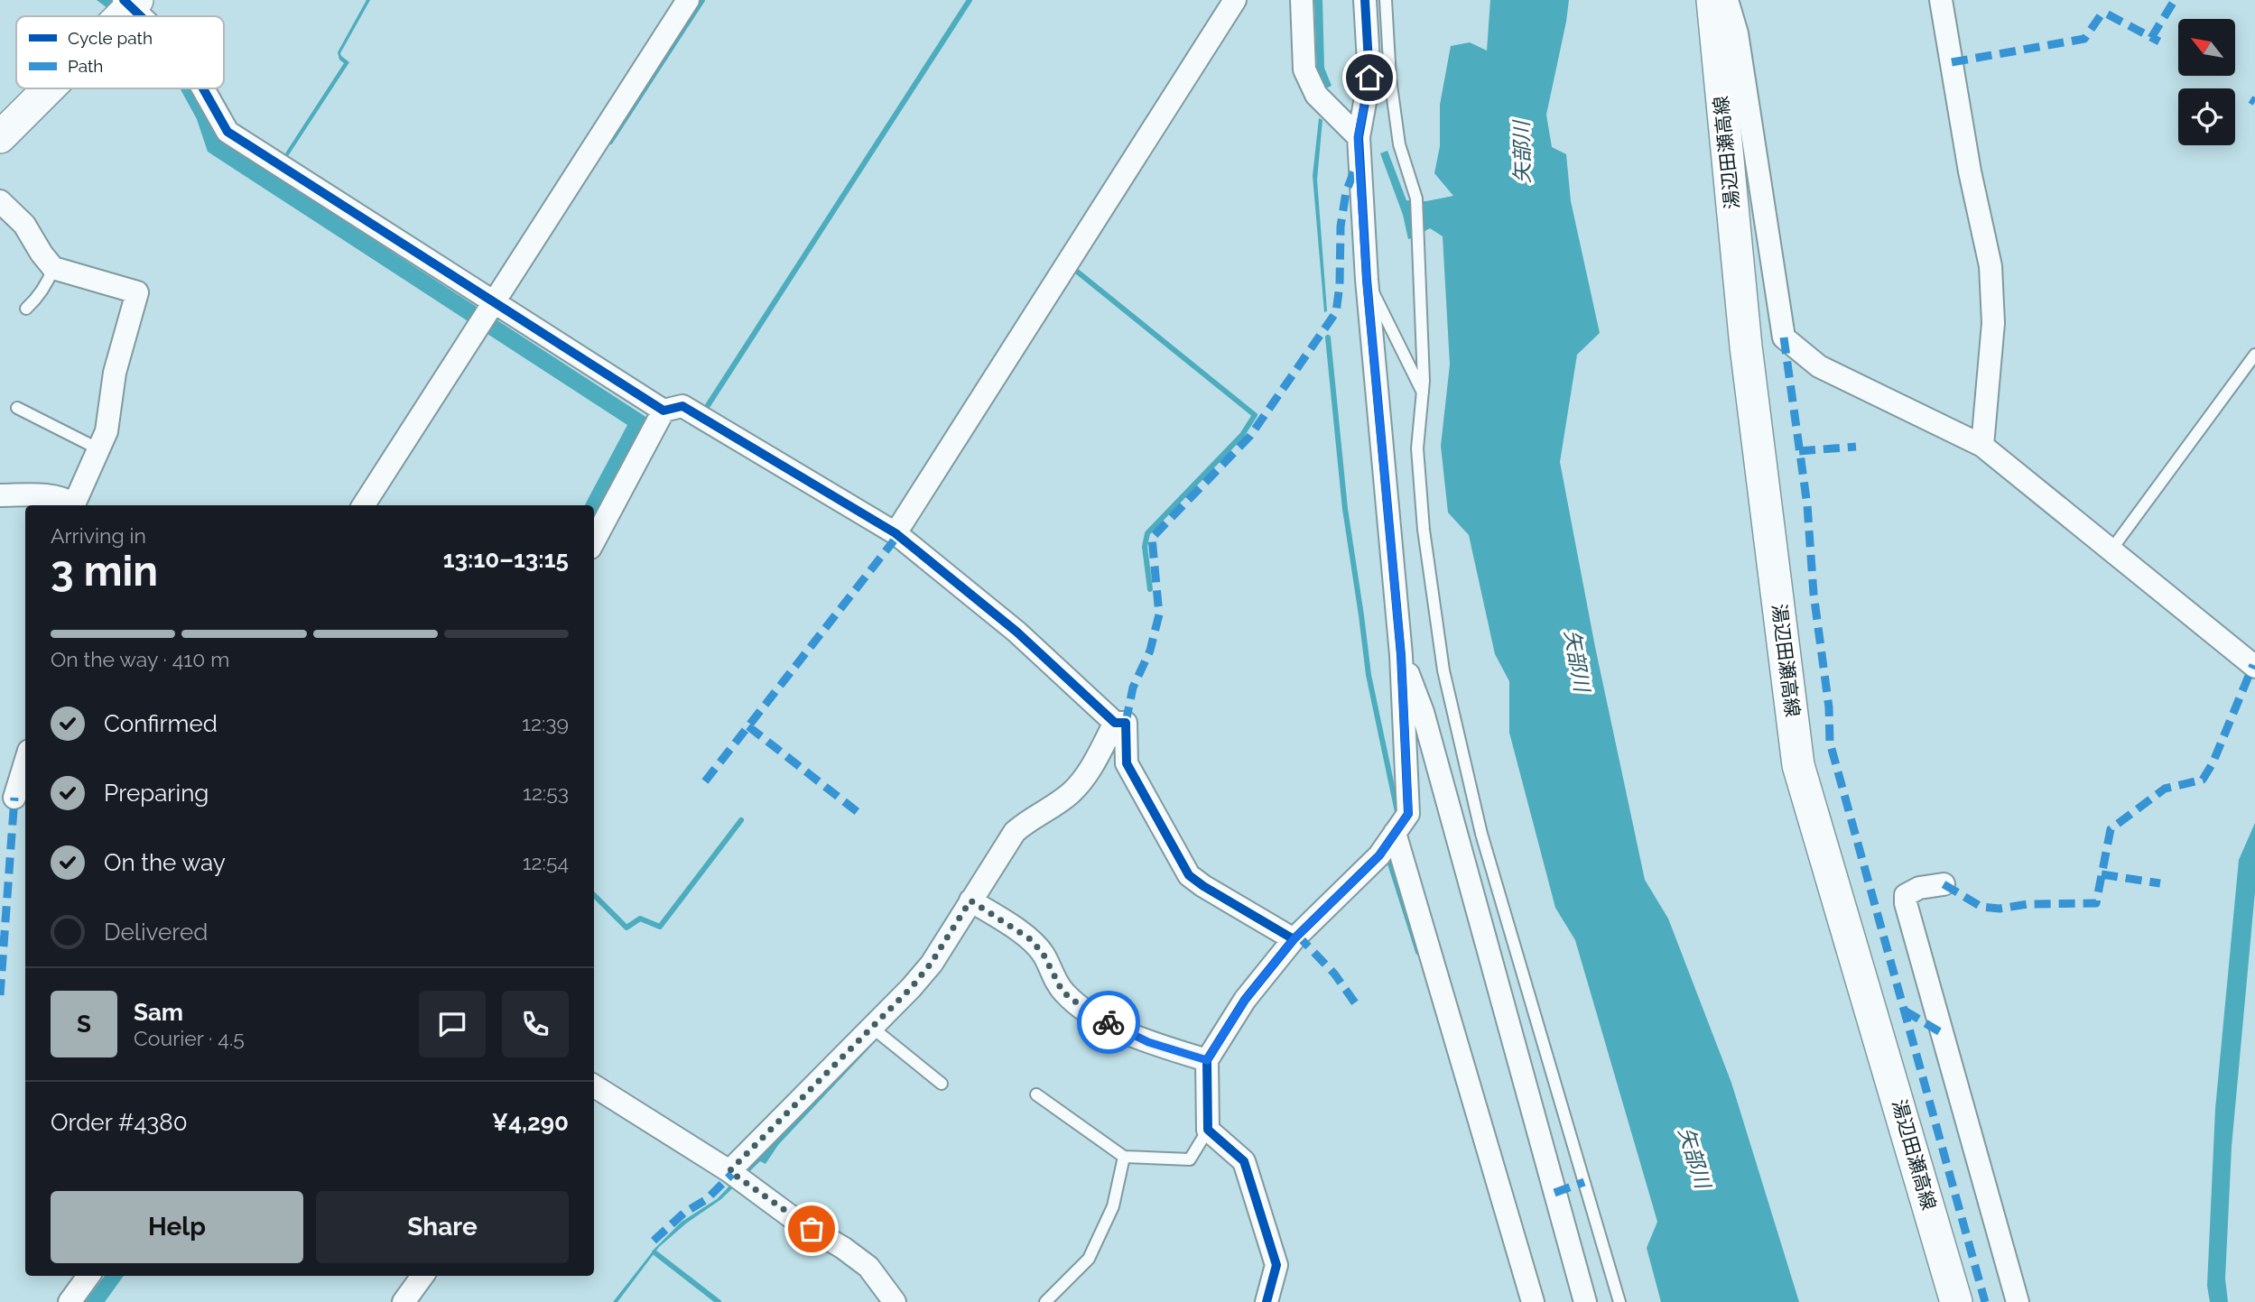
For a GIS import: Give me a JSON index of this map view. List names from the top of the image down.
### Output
{
  "streets": {
    "main road": ["湯辺田瀬高線"]
  },
  "water": ["矢部川"],
  "legend": ["Cycle path", "Path"],
  "north": "top left",
  "page": {
    "heading": ["3 min", "Arriving in", "13:10–13:15"],
    "panel": [
      "Sam",
      "Courier · 4.5",
      "Order #4380",
      "¥4,290"
    ],
    "bar": "On the way · 410 m",
    "list": [
      ["Confirmed", "12:39"],
      ["Preparing", "12:53"],
      ["On the way", "12:54"],
      "Delivered"
    ],
    "round": "S",
    "buttons": ["Help", "Share"]
  }
}
